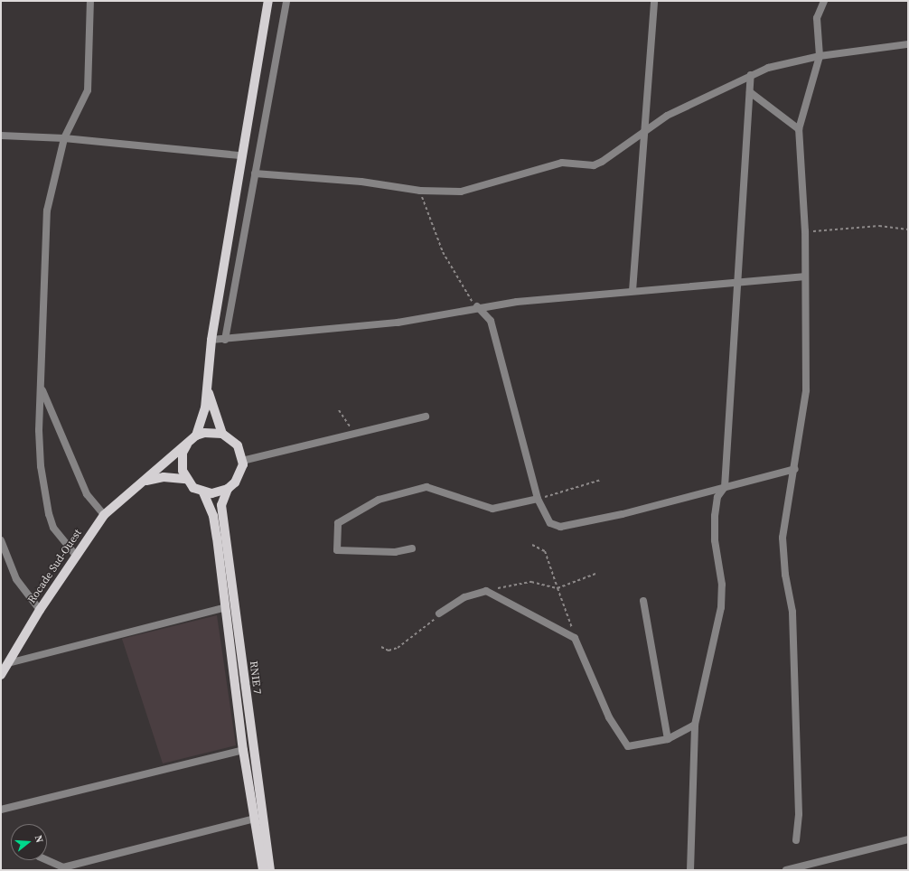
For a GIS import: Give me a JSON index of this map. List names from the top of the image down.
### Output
{
  "streets": {
    "main road": ["Rocade Sud-Ouest", "RNIE 7"]
  },
  "crossings": [
    ["Rocade Sud-Ouest", "RNIE 7"]
  ],
  "north": "right"
}
